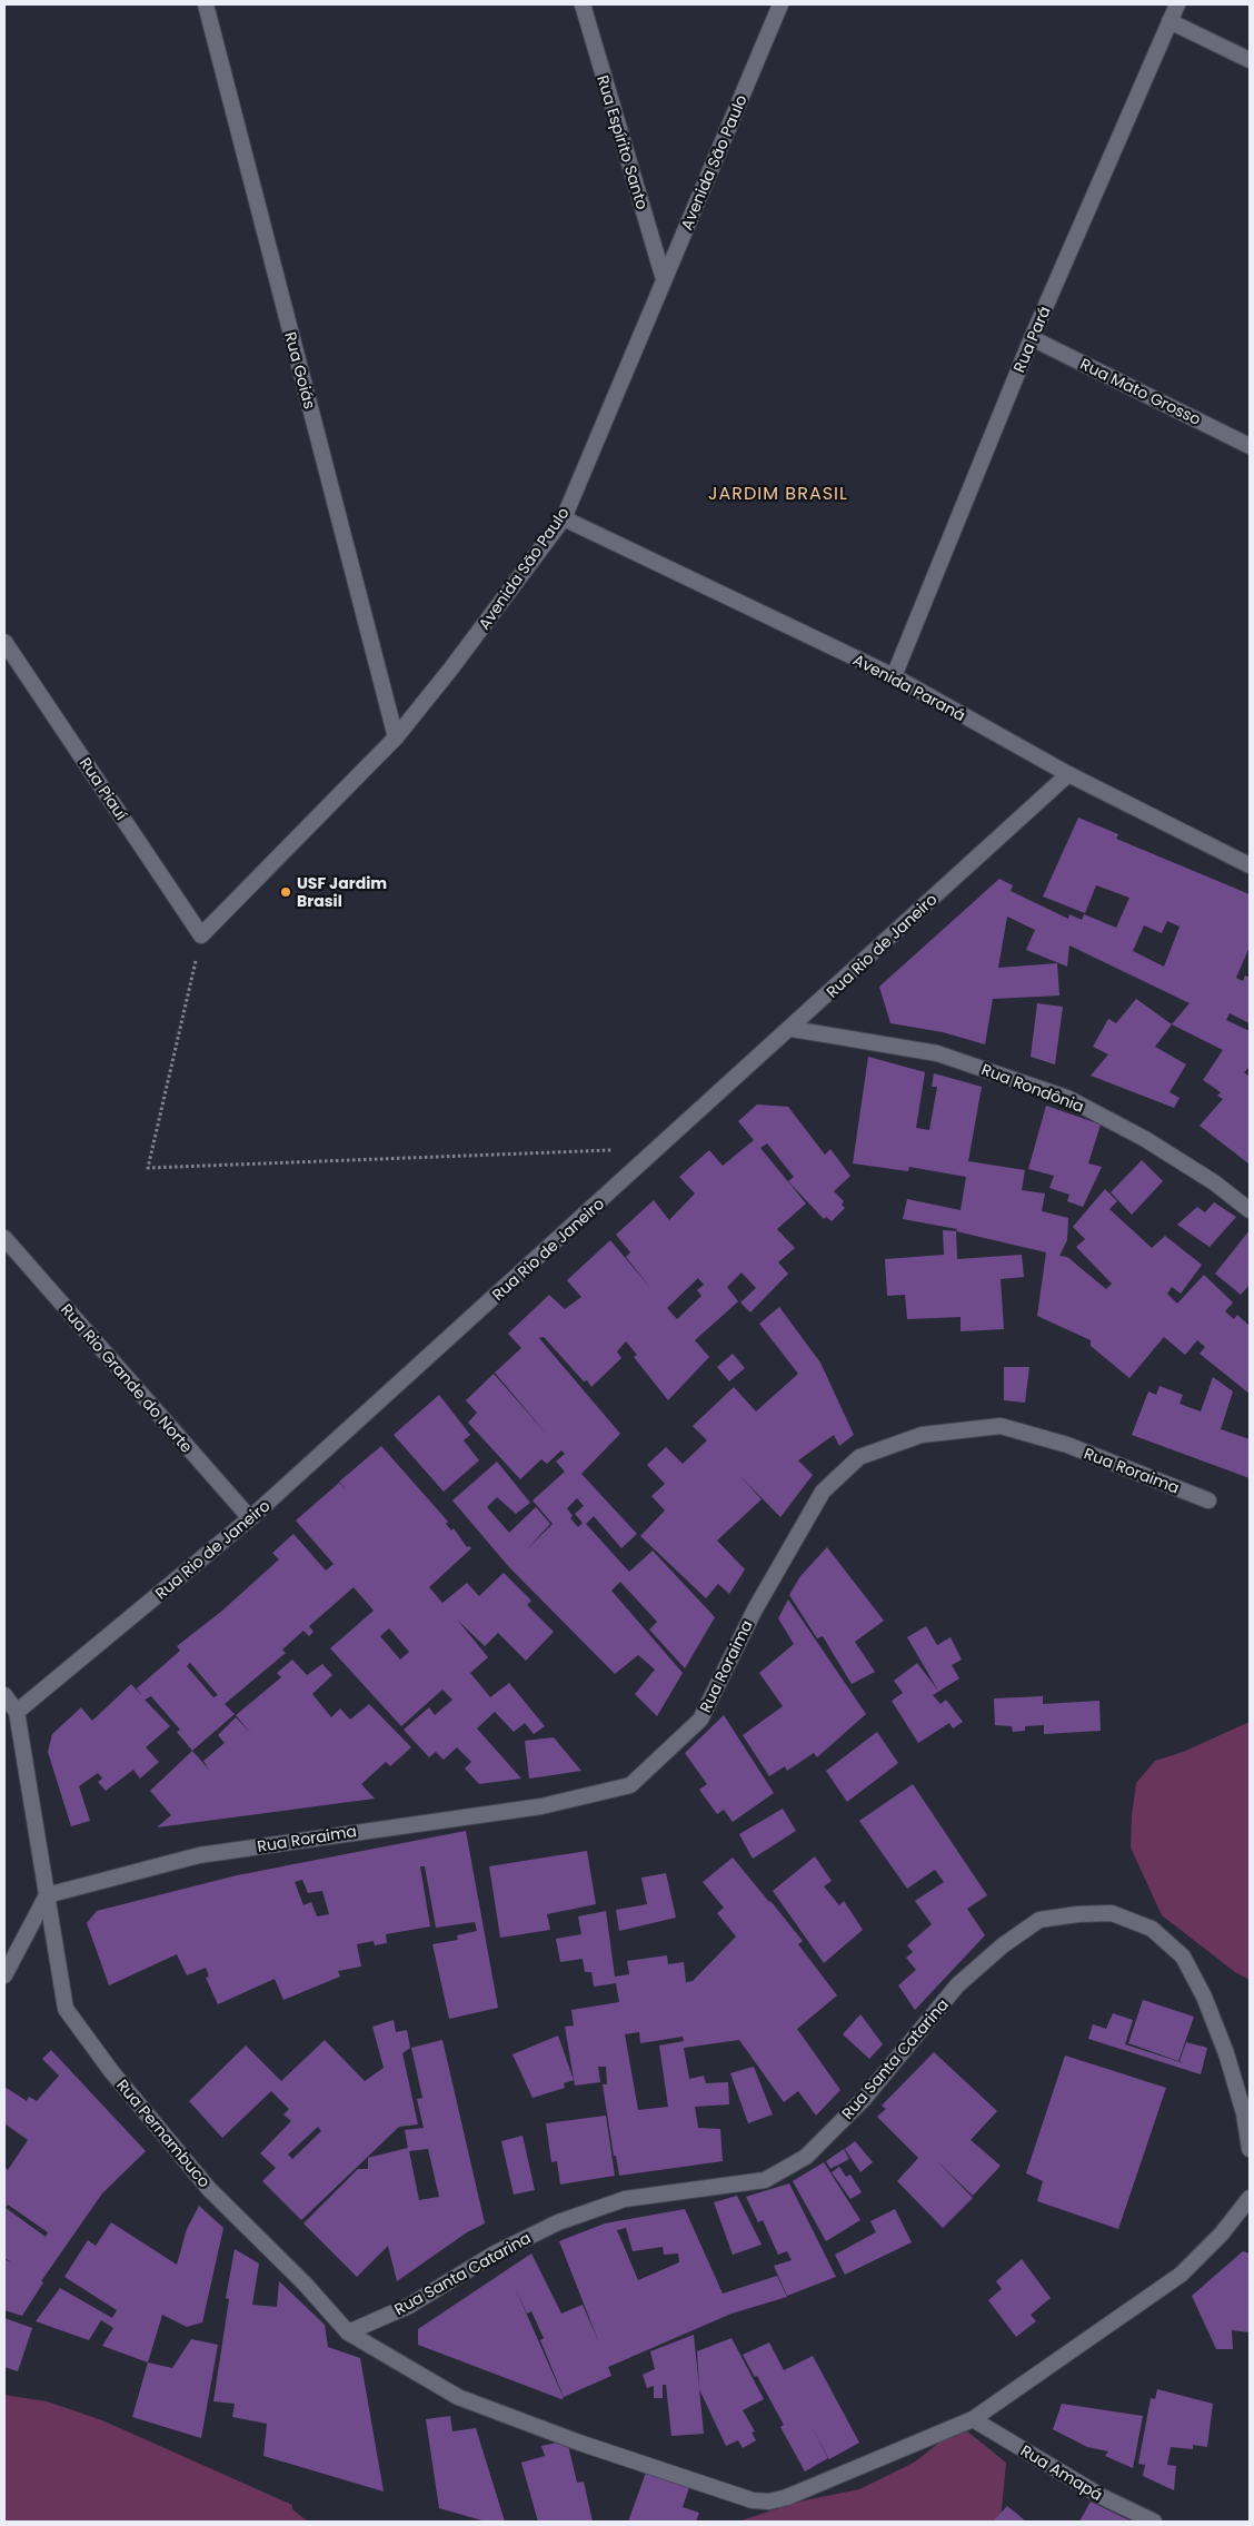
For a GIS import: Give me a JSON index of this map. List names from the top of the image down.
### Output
{
  "streets": {
    "street": [
      "Rua Espírito Santo",
      "Avenida São Paulo",
      "Rua Pará",
      "Rua Goiás",
      "Rua Mato Grosso",
      "Avenida Paraná",
      "Rua Piauí",
      "Rua Rio de Janeiro",
      "Rua Rondônia",
      "Rua Rio Grande do Norte",
      "Rua Roraima",
      "Rua Santa Catarina",
      "Rua Pernambuco",
      "Rua Amapá"
    ]
  },
  "crossings": [
    ["Rua Espírito Santo", "Avenida São Paulo"],
    ["Avenida São Paulo", "Rua Goiás"],
    ["Avenida São Paulo", "Avenida Paraná"],
    ["Avenida São Paulo", "Rua Piauí"],
    ["Rua Pará", "Rua Mato Grosso"],
    ["Rua Pará", "Avenida Paraná"],
    ["Avenida Paraná", "Rua Rio de Janeiro"],
    ["Rua Rio de Janeiro", "Rua Rondônia"],
    ["Rua Rio de Janeiro", "Rua Rio Grande do Norte"],
    ["Rua Rio de Janeiro", "Rua Pernambuco"],
    ["Rua Roraima", "Rua Pernambuco"],
    ["Rua Santa Catarina", "Rua Pernambuco"],
    ["Rua Pernambuco", "Rua Amapá"]
  ],
  "districts": ["JARDIM BRASIL"],
  "places": ["USF Jardim Brasil"]
}
